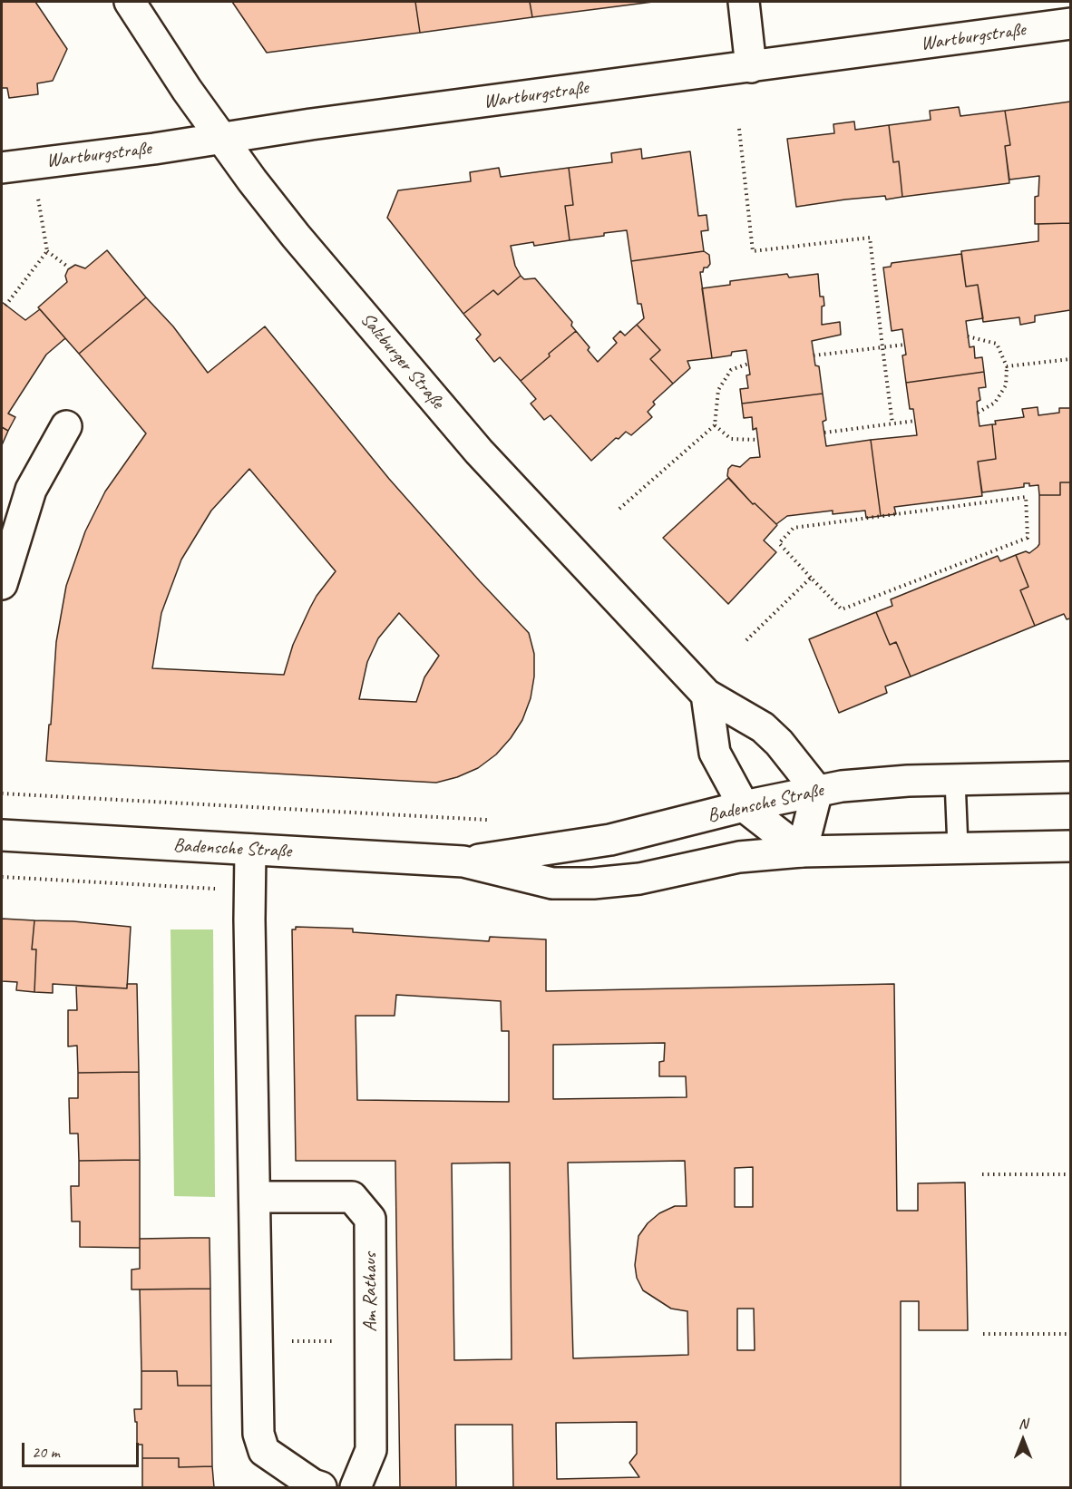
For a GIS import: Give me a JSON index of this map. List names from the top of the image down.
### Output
{
  "streets": {
    "street": [
      "Wartburgstraße",
      "Salzburger Straße",
      "Badensche Straße",
      "Am Rathaus"
    ]
  },
  "crossings": [
    ["Wartburgstraße", "Salzburger Straße"],
    ["Salzburger Straße", "Badensche Straße"]
  ],
  "scale_bar": "20 m",
  "north": "top"
}
